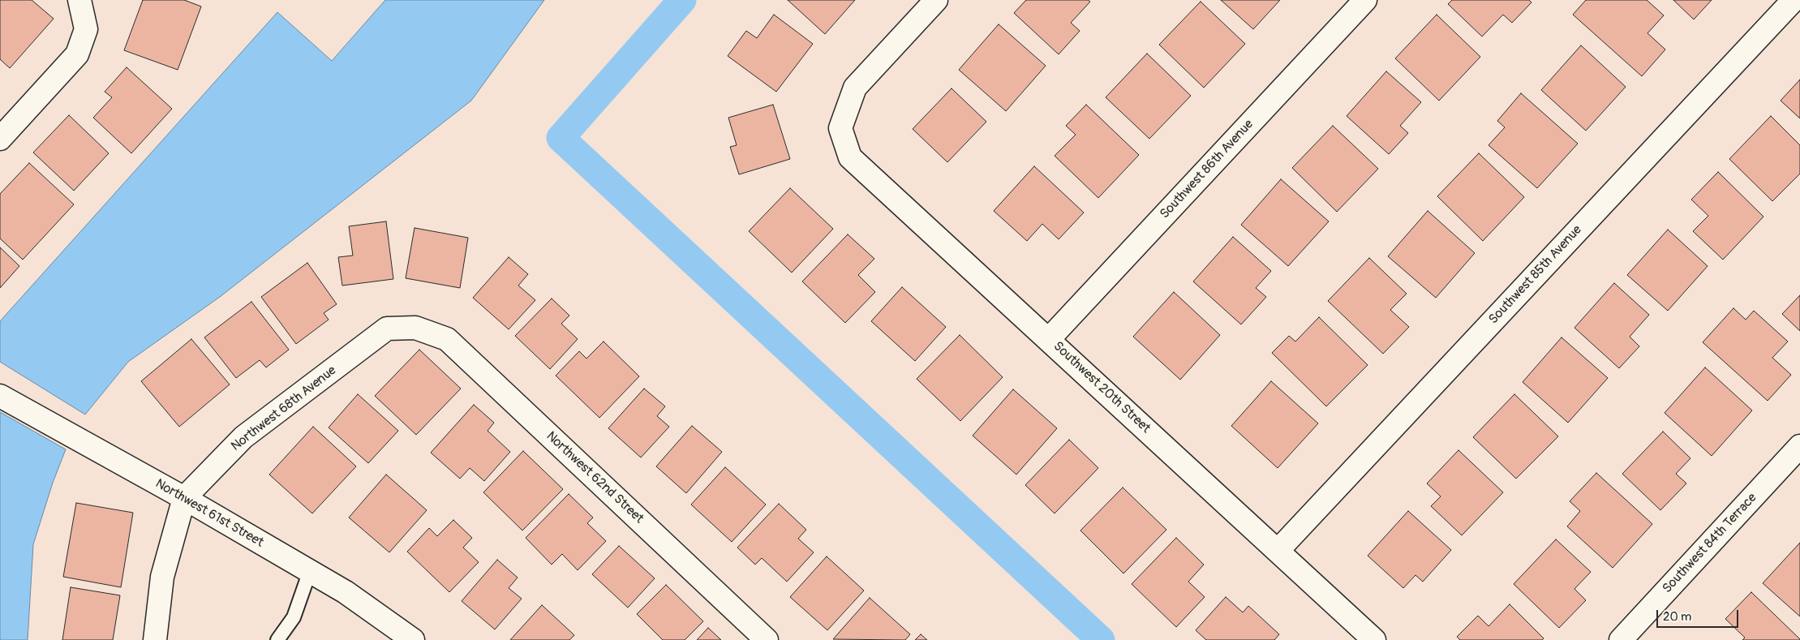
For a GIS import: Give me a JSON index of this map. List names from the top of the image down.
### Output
{
  "streets": {
    "street": [
      "Southwest 86th Avenue",
      "Southwest 85th Avenue",
      "Southwest 20th Street",
      "Northwest 68th Avenue",
      "Northwest 62nd Street",
      "Northwest 61st Street",
      "Southwest 84th Terrace"
    ]
  },
  "crossings": [
    ["Southwest 86th Avenue", "Southwest 20th Street"],
    ["Southwest 85th Avenue", "Southwest 20th Street"],
    ["Northwest 68th Avenue", "Northwest 62nd Street"],
    ["Northwest 68th Avenue", "Northwest 61st Street"]
  ],
  "scale_bar": "20 m"
}
